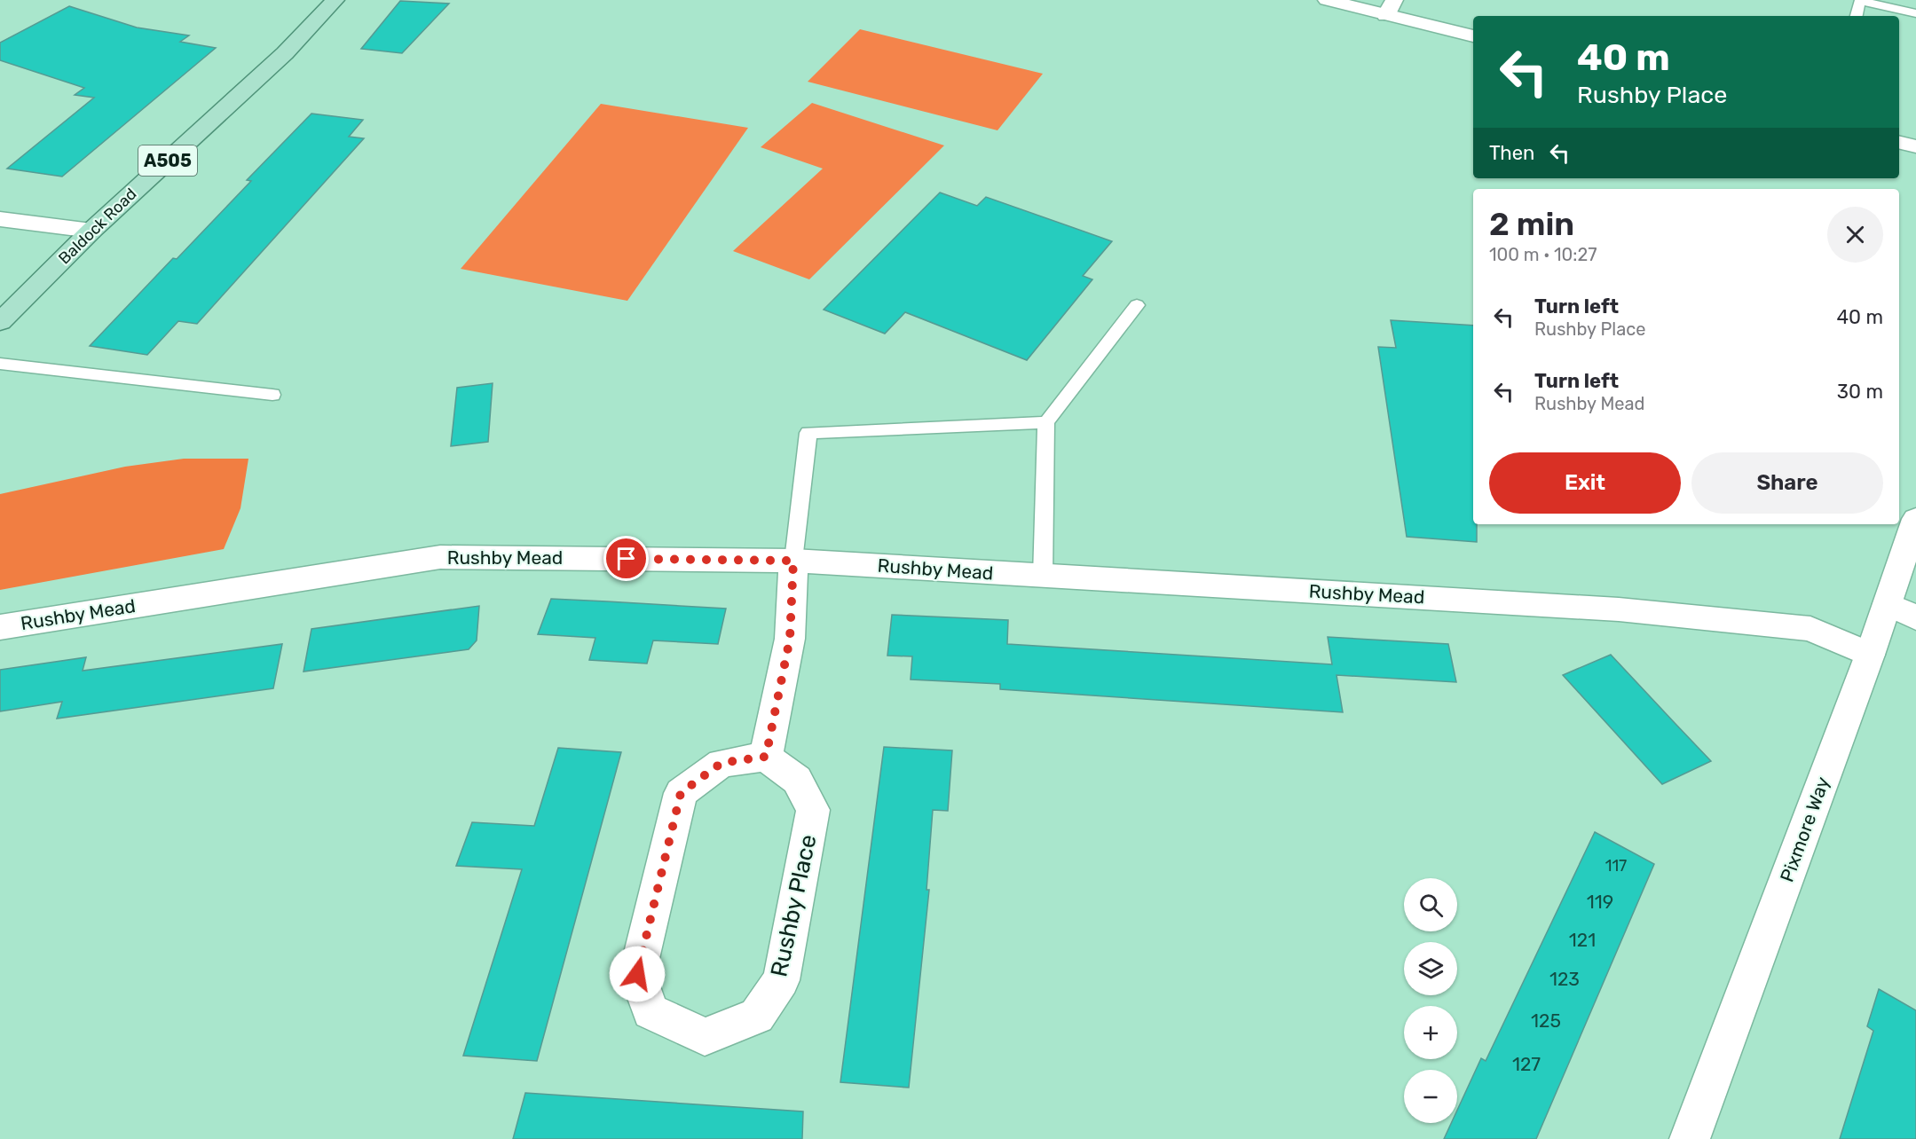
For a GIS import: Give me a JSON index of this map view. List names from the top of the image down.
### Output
{
  "streets": {
    "main road": ["A505", "Baldock Road"],
    "street": ["Rushby Mead", "Pixmore Way", "Rushby Place"]
  },
  "crossings": [
    ["Rushby Mead", "Pixmore Way"]
  ],
  "house_numbers": [
    "117",
    "119",
    "121",
    "123",
    "125",
    "127"
  ],
  "page": {
    "turn": ["40 m", "Rushby Place"],
    "then": "Then",
    "heading": ["2 min", "100 m · 10:27"],
    "list": [
      {
        "name": "Turn left",
        "note": "Rushby Place",
        "value": "40 m"
      },
      {
        "name": "Turn left",
        "note": "Rushby Mead",
        "value": "30 m"
      }
    ],
    "buttons": ["Exit", "Share"],
    "map_buttons": ["+", "−"]
  }
}
